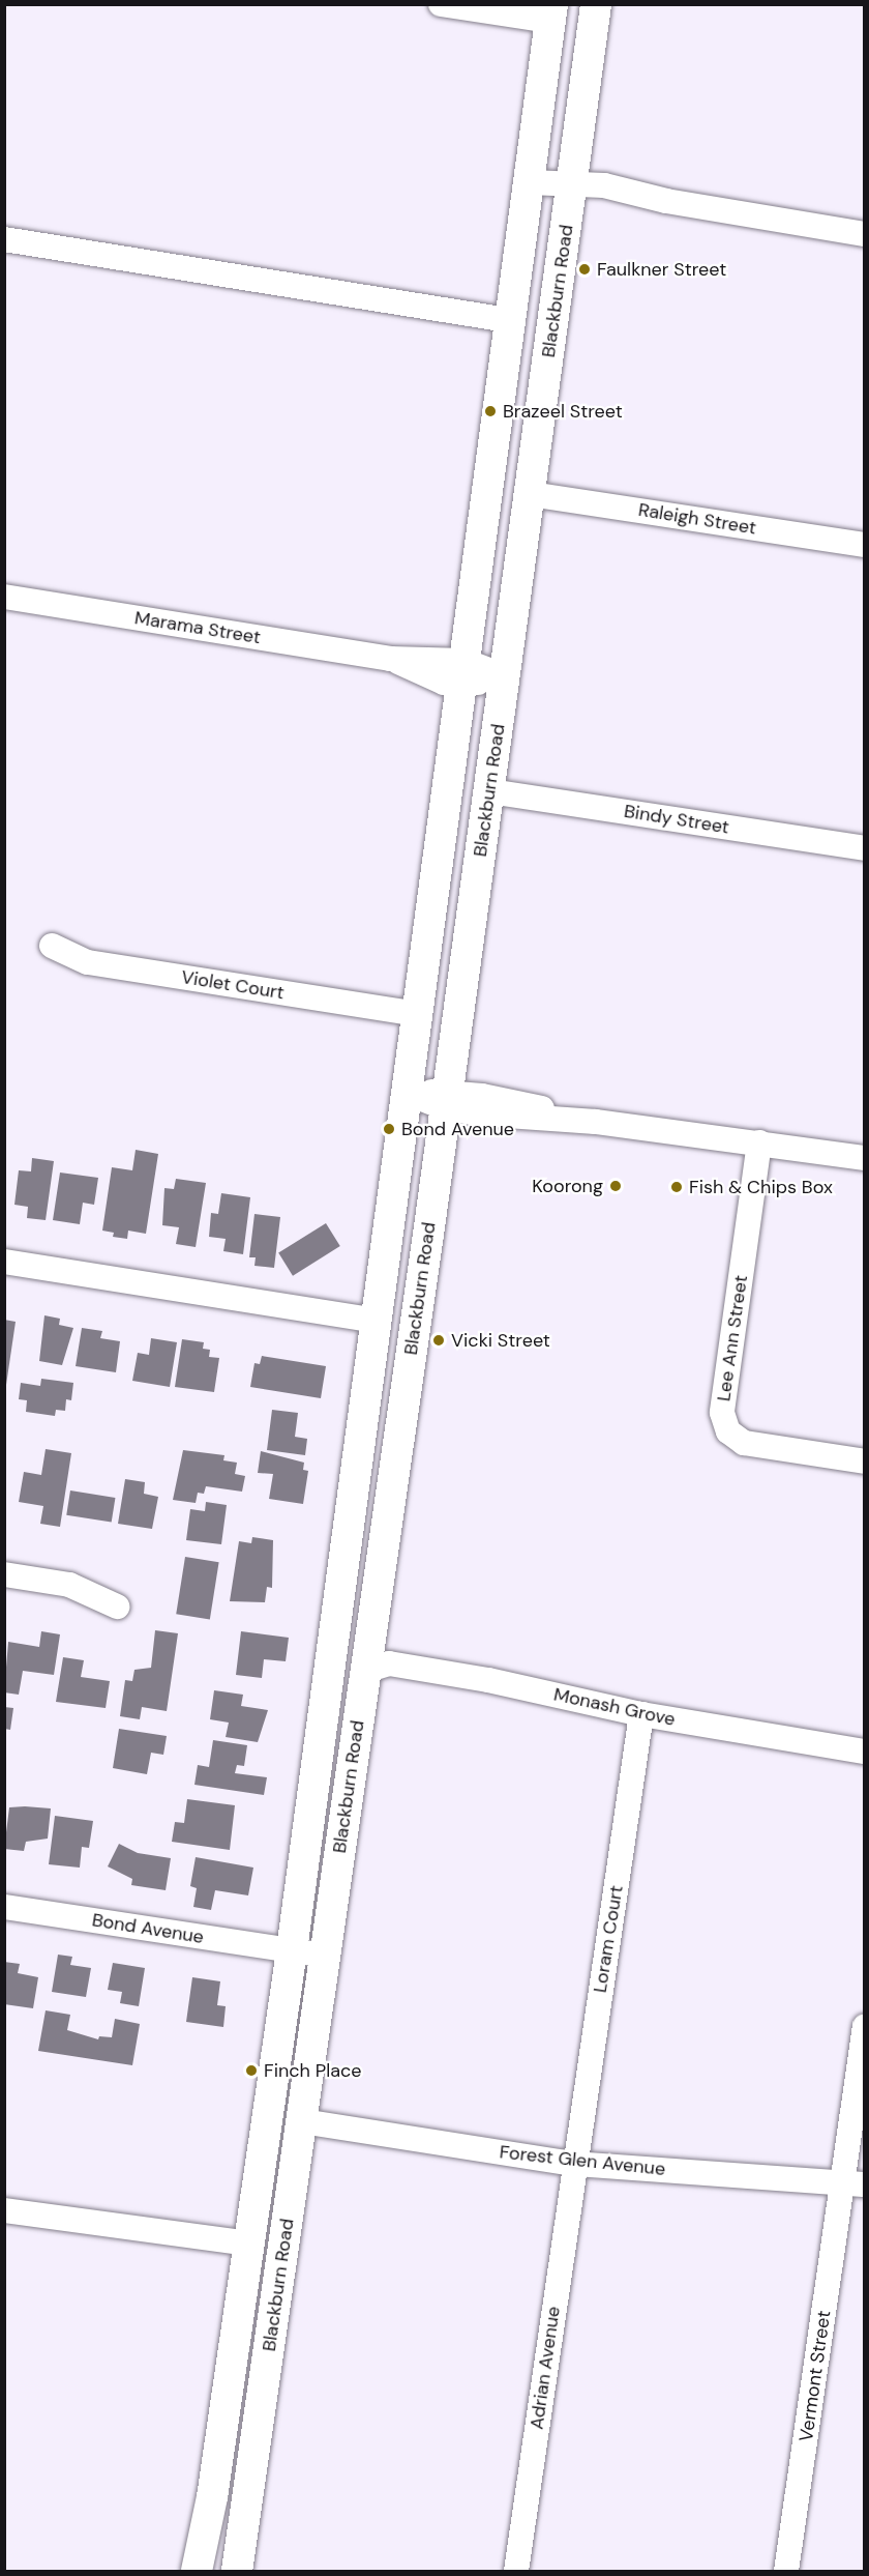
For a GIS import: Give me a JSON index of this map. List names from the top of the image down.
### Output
{
  "streets": {
    "main road": ["Blackburn Road"],
    "street": [
      "Raleigh Street",
      "Marama Street",
      "Bindy Street",
      "Violet Court",
      "Lee Ann Street",
      "Monash Grove",
      "Bond Avenue",
      "Loram Court",
      "Forest Glen Avenue",
      "Adrian Avenue",
      "Vermont Street"
    ]
  },
  "crossings": [
    ["Blackburn Road", "Raleigh Street"],
    ["Blackburn Road", "Marama Street"],
    ["Blackburn Road", "Bindy Street"],
    ["Blackburn Road", "Violet Court"],
    ["Blackburn Road", "Monash Grove"],
    ["Blackburn Road", "Bond Avenue"],
    ["Blackburn Road", "Forest Glen Avenue"],
    ["Monash Grove", "Loram Court"],
    ["Loram Court", "Forest Glen Avenue"],
    ["Loram Court", "Adrian Avenue"],
    ["Forest Glen Avenue", "Adrian Avenue"],
    ["Forest Glen Avenue", "Vermont Street"]
  ],
  "places": [
    "Faulkner Street",
    "Brazeel Street",
    "Bond Avenue",
    "Koorong",
    "Fish & Chips Box",
    "Vicki Street",
    "Finch Place"
  ]
}
